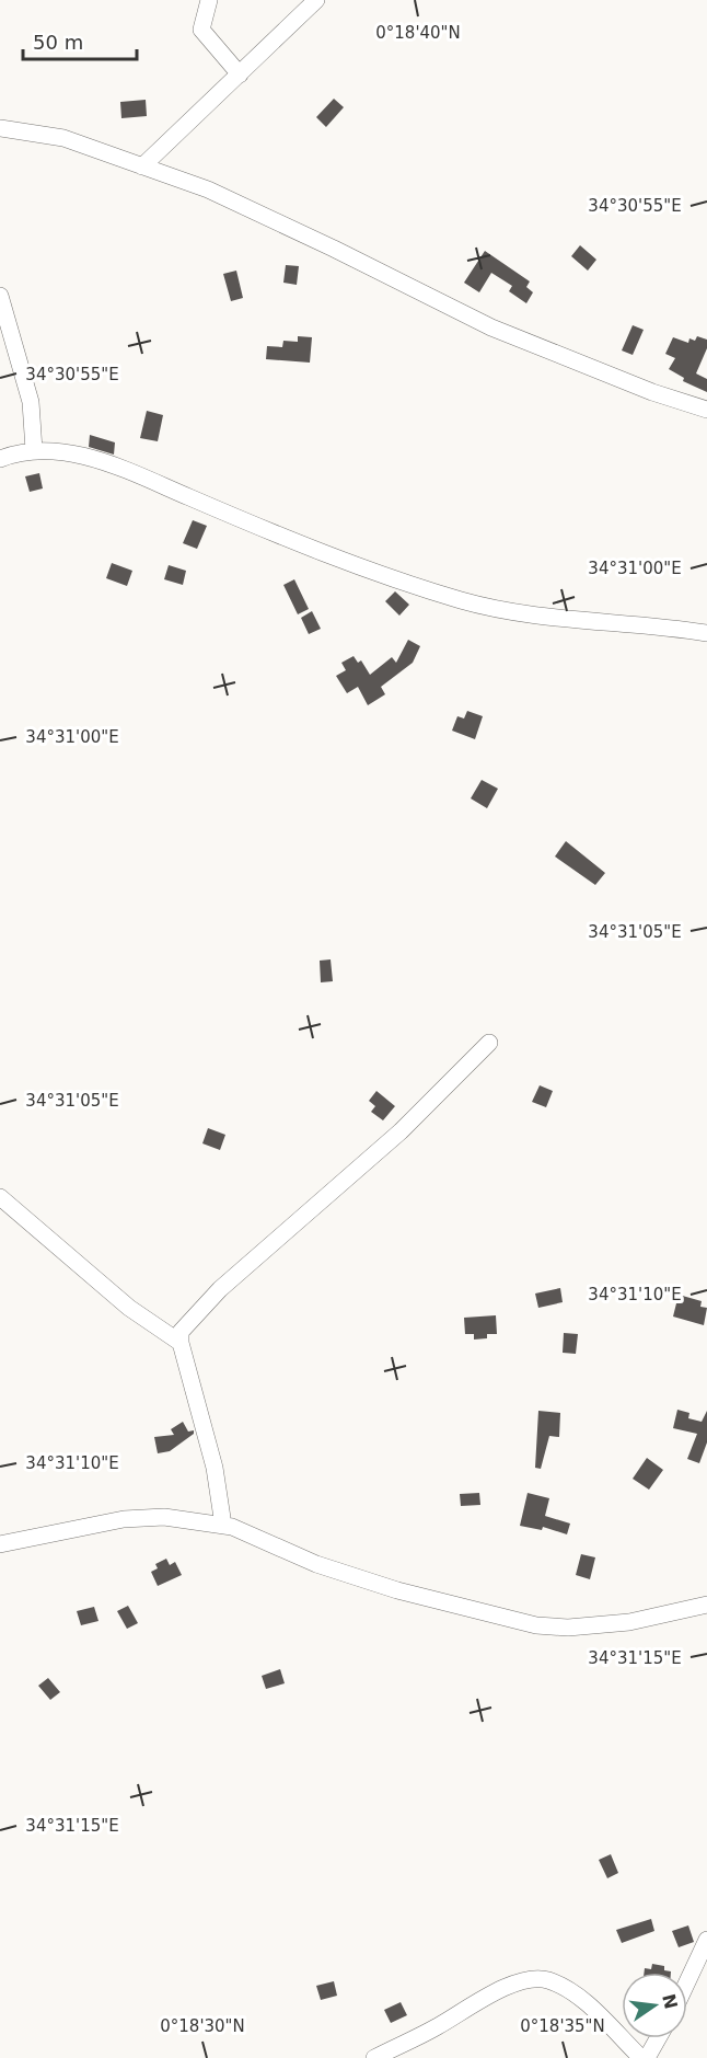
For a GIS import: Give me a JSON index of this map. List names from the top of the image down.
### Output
{
  "scale_bar": "50 m",
  "north": "right",
  "coordinates": [
    "0°18'40\"N",
    "34°30'55\"E",
    "34°31'00\"E",
    "34°31'05\"E",
    "34°31'10\"E",
    "34°31'15\"E",
    "0°18'30\"N",
    "0°18'35\"N"
  ]
}
